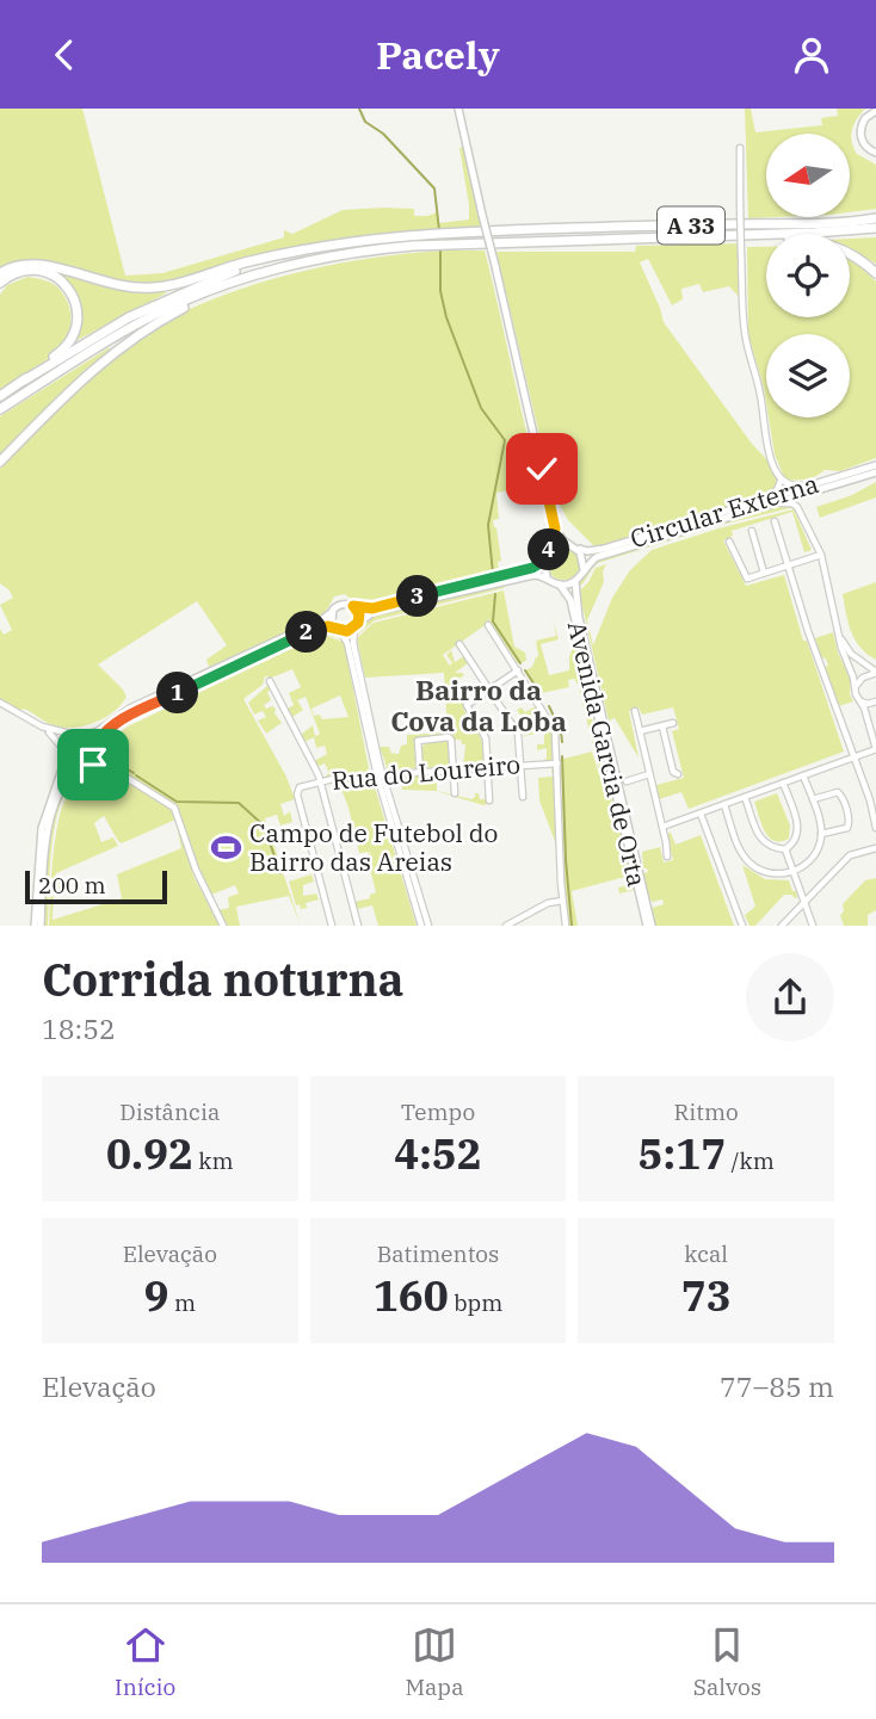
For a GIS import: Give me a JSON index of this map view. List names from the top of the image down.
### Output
{
  "streets": {
    "highway": ["A 33"],
    "main road": ["Circular Externa", "Avenida Garcia de Orta"],
    "street": ["Rua do Loureiro"]
  },
  "crossings": [
    ["Circular Externa", "Avenida Garcia de Orta"]
  ],
  "districts": ["Bairro da Cova da Loba"],
  "places": {
    "sports": ["Campo de Futebol do Bairro das Areias"]
  },
  "scale_bar": "200 m",
  "north": "left",
  "page": {
    "header": "Pacely",
    "pins": [
      "4",
      "3",
      "2",
      "1"
    ],
    "scale": "200 m",
    "heading": ["Corrida noturna", "18:52"],
    "stats": [
      ["Distância", "0.92 km"],
      ["Tempo", "4:52"],
      ["Ritmo", "5:17 /km"],
      ["Elevação", "9 m"],
      ["Batimentos", "160 bpm"],
      ["kcal", "73"]
    ],
    "chart": ["Elevação", "77–85 m"],
    "tabs": ["Início", "Mapa", "Salvos"]
  }
}
